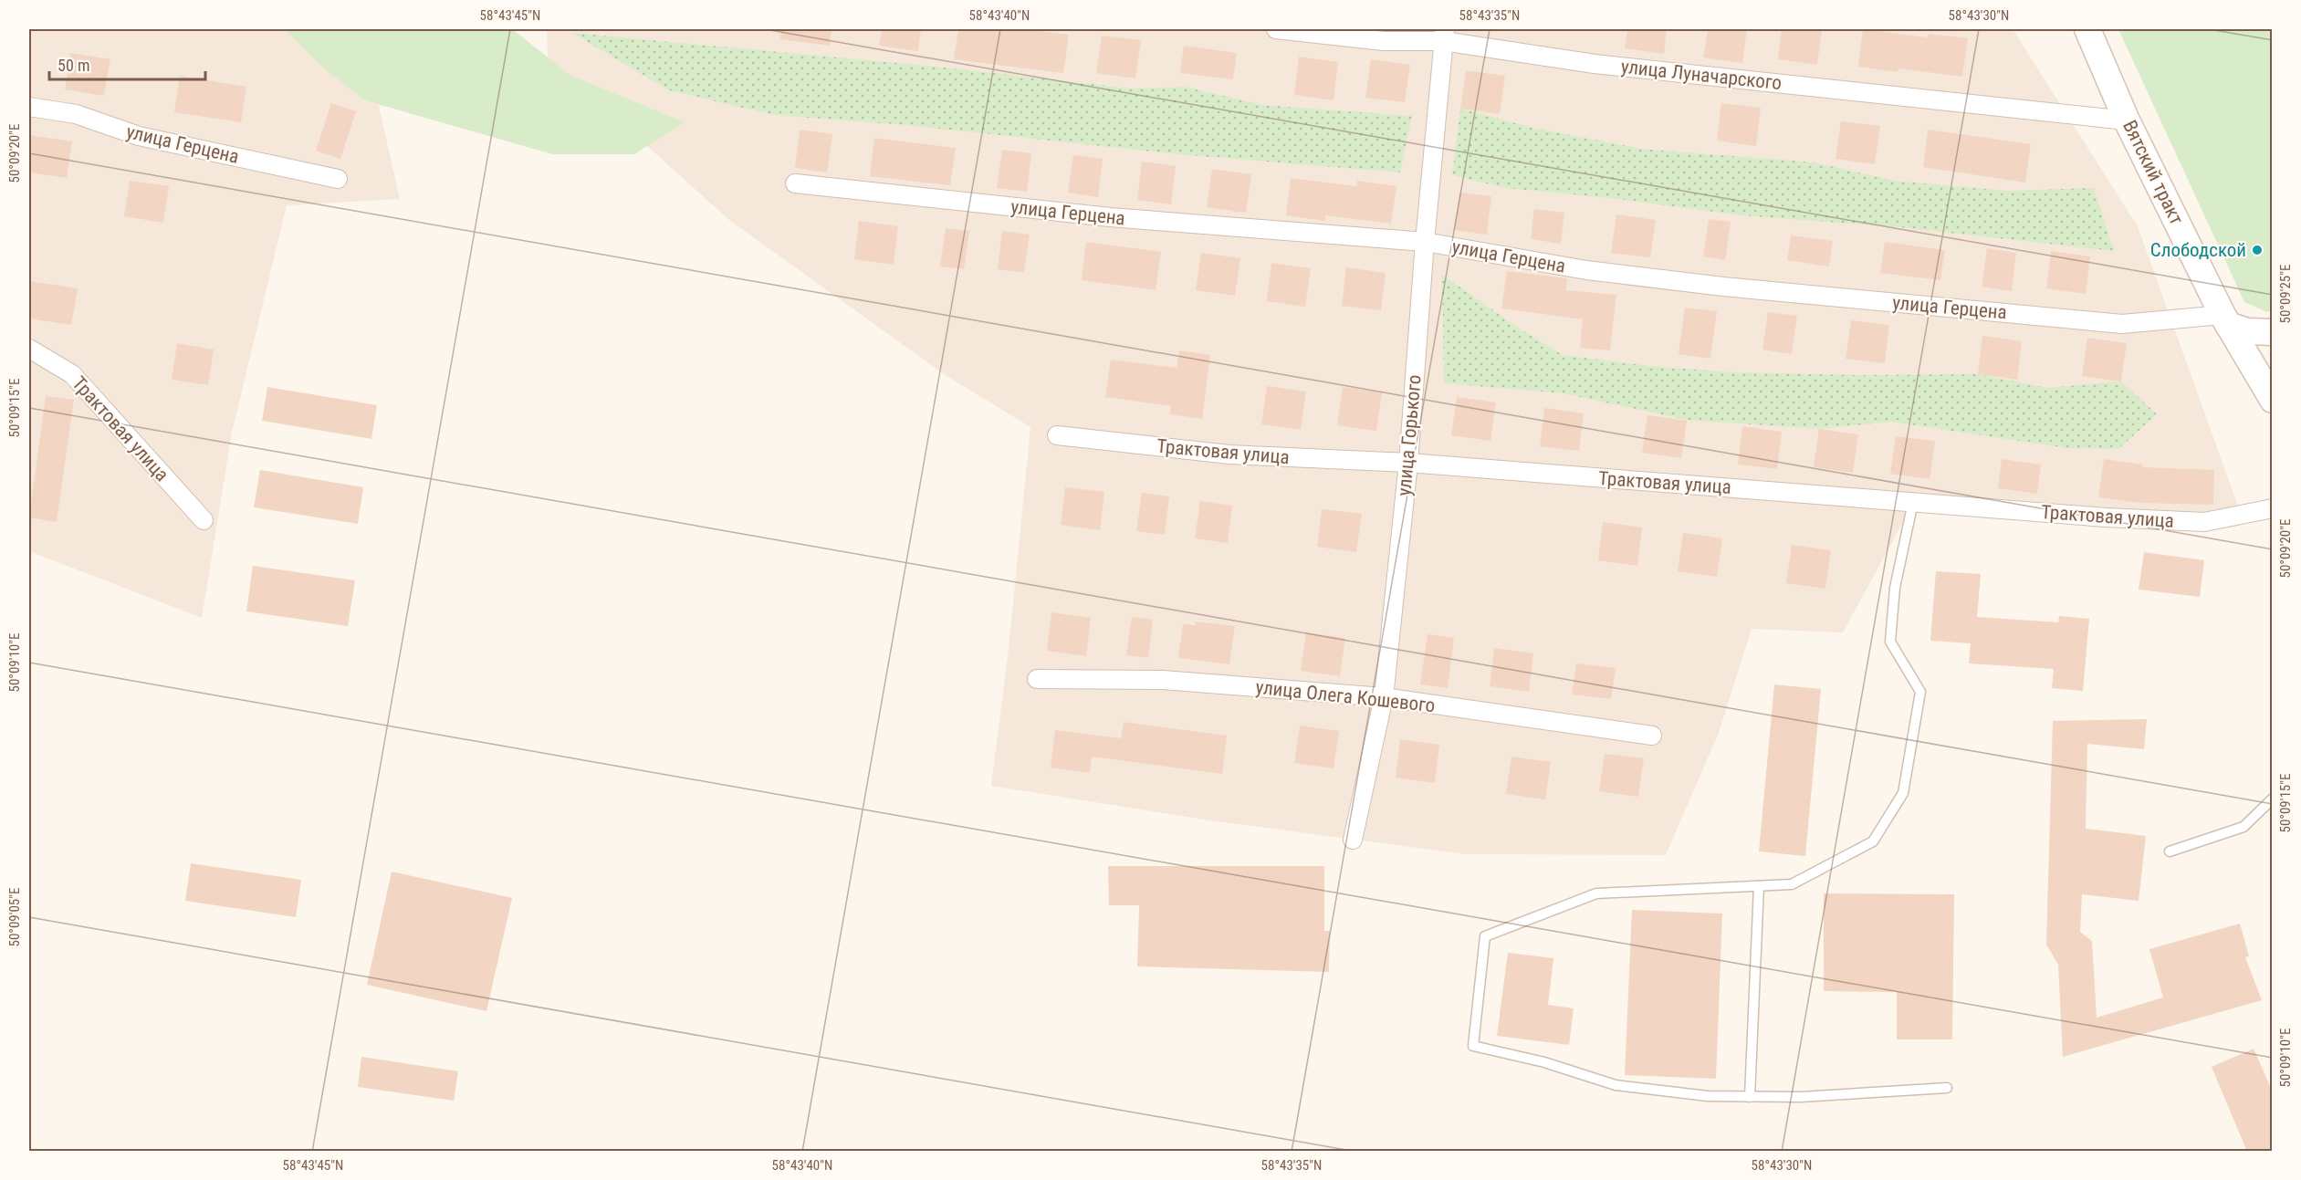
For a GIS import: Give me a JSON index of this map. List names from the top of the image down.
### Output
{
  "streets": {
    "main road": ["Вятский тракт"],
    "street": [
      "улица Луначарского",
      "улица Герцена",
      "Трактовая улица",
      "улица Горького",
      "улица Олега Кошевого"
    ]
  },
  "crossings": [
    ["улица Луначарского", "Вятский тракт"],
    ["улица Луначарского", "улица Горького"],
    ["улица Герцена", "Вятский тракт"],
    ["улица Герцена", "улица Горького"],
    ["Трактовая улица", "улица Горького"],
    ["улица Горького", "улица Олега Кошевого"]
  ],
  "places": ["Слободской"],
  "scale_bar": "50 m",
  "coordinates": [
    "58°43'45\"N",
    "58°43'40\"N",
    "58°43'35\"N",
    "58°43'30\"N",
    "50°09'20\"E",
    "50°09'25\"E",
    "50°09'15\"E",
    "50°09'10\"E",
    "50°09'05\"E"
  ]
}
